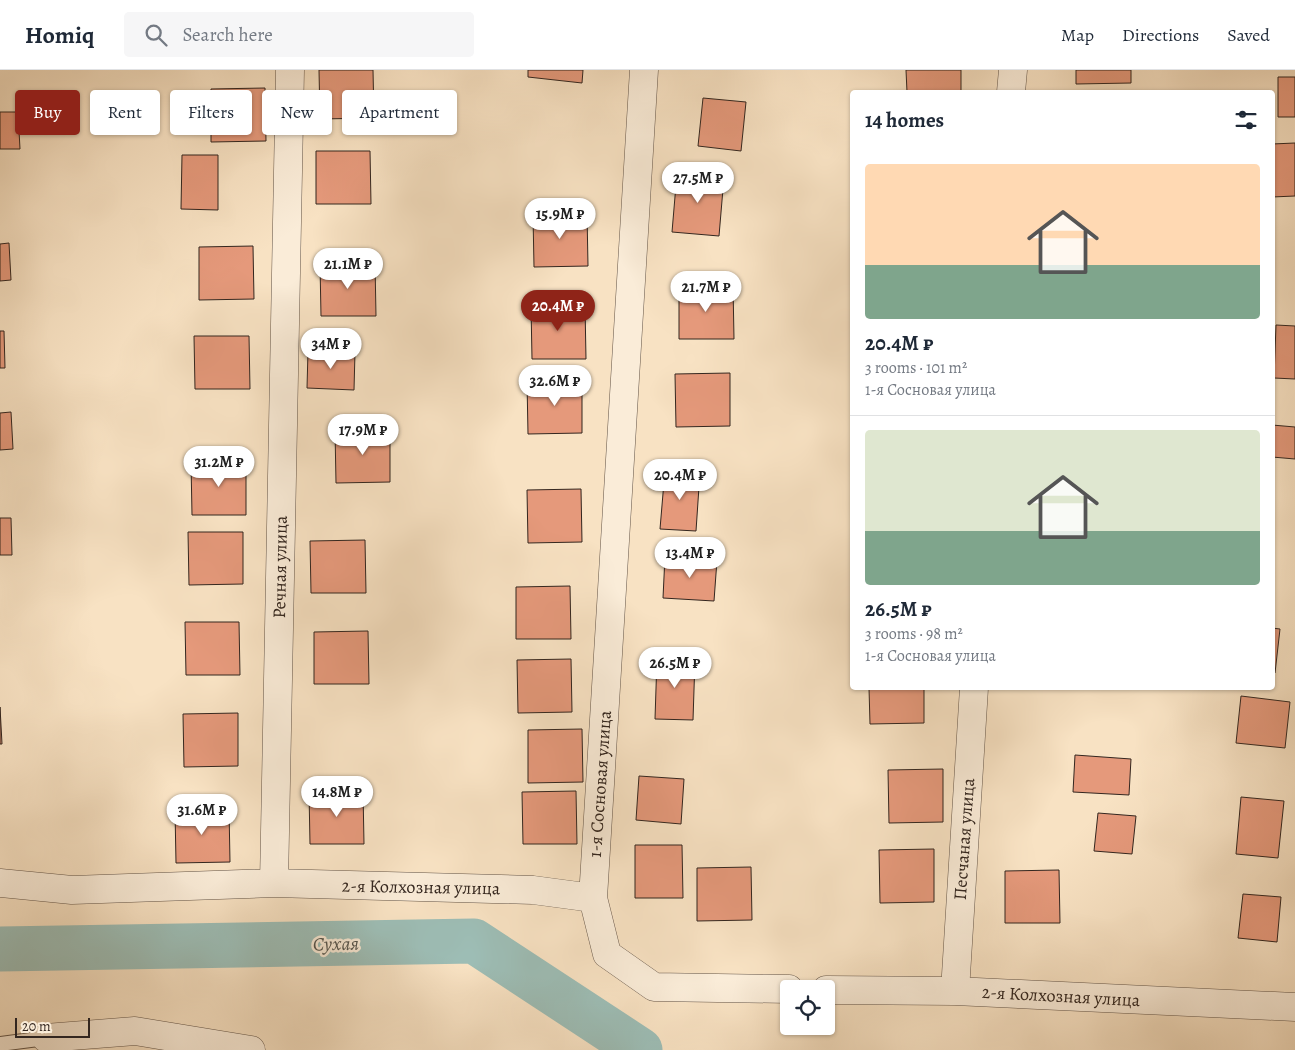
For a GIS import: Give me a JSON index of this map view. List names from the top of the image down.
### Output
{
  "streets": {
    "street": [
      "Речная улица",
      "1-я Сосновая улица",
      "Песчаная улица",
      "2-я Колхозная улица"
    ]
  },
  "crossings": [
    ["Речная улица", "2-я Колхозная улица"],
    ["1-я Сосновая улица", "2-я Колхозная улица"],
    ["Песчаная улица", "2-я Колхозная улица"]
  ],
  "water": ["Сухая"],
  "scale_bar": "20 m",
  "page": {
    "header": "Homiq",
    "search": "Search here",
    "nav": ["Map", "Directions", "Saved"],
    "chip": [
      "Buy",
      "Rent",
      "Filters",
      "New",
      "Apartment"
    ],
    "heading": "14 homes",
    "list": [
      {
        "name": "20.4M ₽",
        "note": "3 rooms · 101 m² · 1-я Сосновая улица"
      },
      {
        "name": "26.5M ₽",
        "note": "3 rooms · 98 m² · 1-я Сосновая улица"
      }
    ],
    "price": [
      "27.5M ₽",
      "15.9M ₽",
      "21.1M ₽",
      "21.7M ₽",
      "20.4M ₽",
      "34M ₽",
      "32.6M ₽",
      "17.9M ₽",
      "31.2M ₽",
      "20.4M ₽",
      "13.4M ₽",
      "26.5M ₽",
      "14.8M ₽",
      "31.6M ₽"
    ],
    "scale": "20 m"
  }
}
